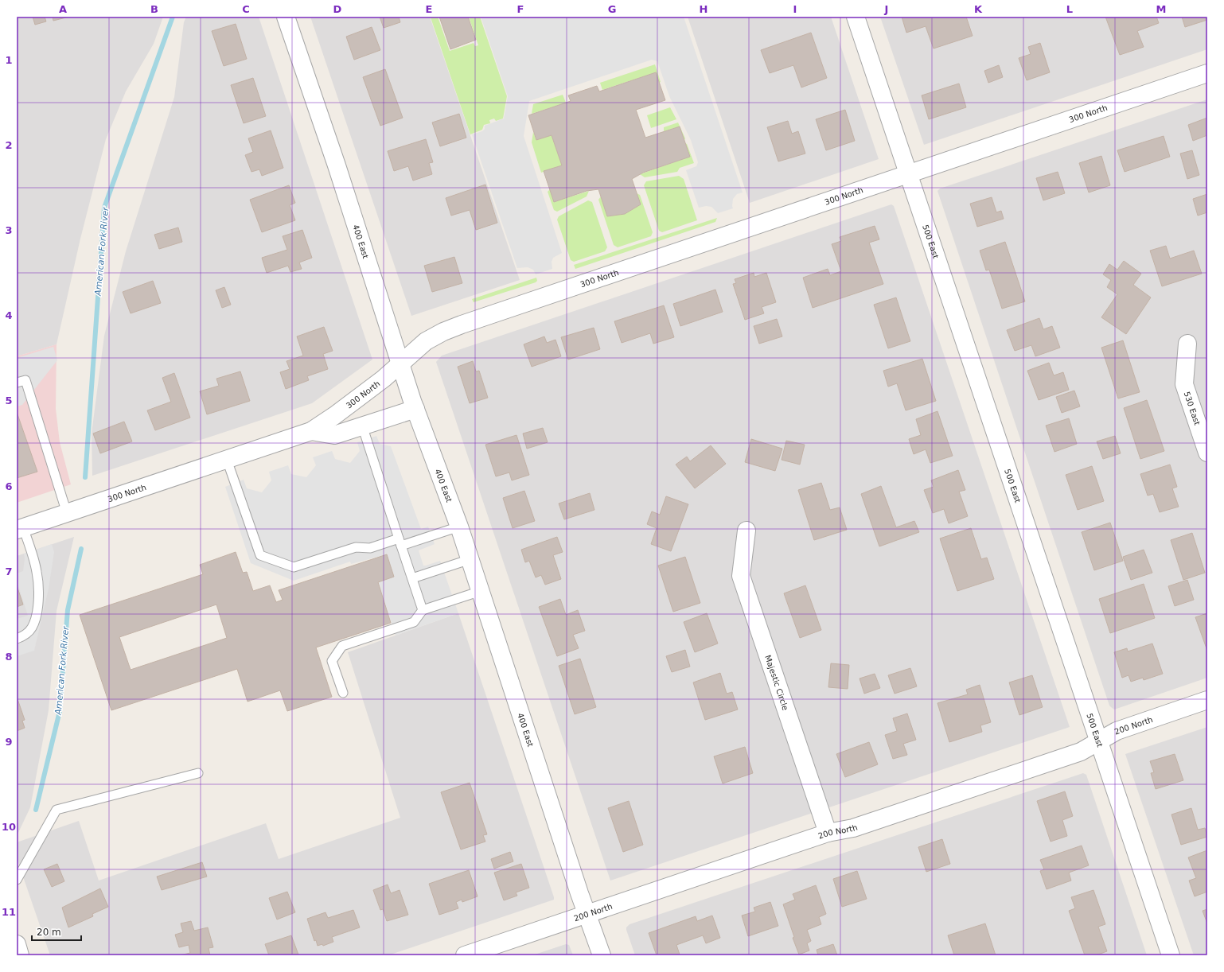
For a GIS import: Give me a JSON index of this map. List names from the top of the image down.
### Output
{
  "streets": {
    "street": [
      "300 North",
      "400 East",
      "500 East",
      "530 East",
      "Majestic Circle",
      "200 North"
    ]
  },
  "crossings": [
    ["300 North", "400 East"],
    ["300 North", "500 East"],
    ["400 East", "200 North"],
    ["500 East", "200 North"],
    ["Majestic Circle", "200 North"]
  ],
  "water": ["American Fork River"],
  "scale_bar": "20 m",
  "grid": {
    "columns": [
      "A",
      "B",
      "C",
      "D",
      "E",
      "F",
      "G",
      "H",
      "I",
      "J",
      "K",
      "L",
      "M"
    ],
    "rows": [
      "1",
      "2",
      "3",
      "4",
      "5",
      "6",
      "7",
      "8",
      "9",
      "10",
      "11"
    ]
  }
}
